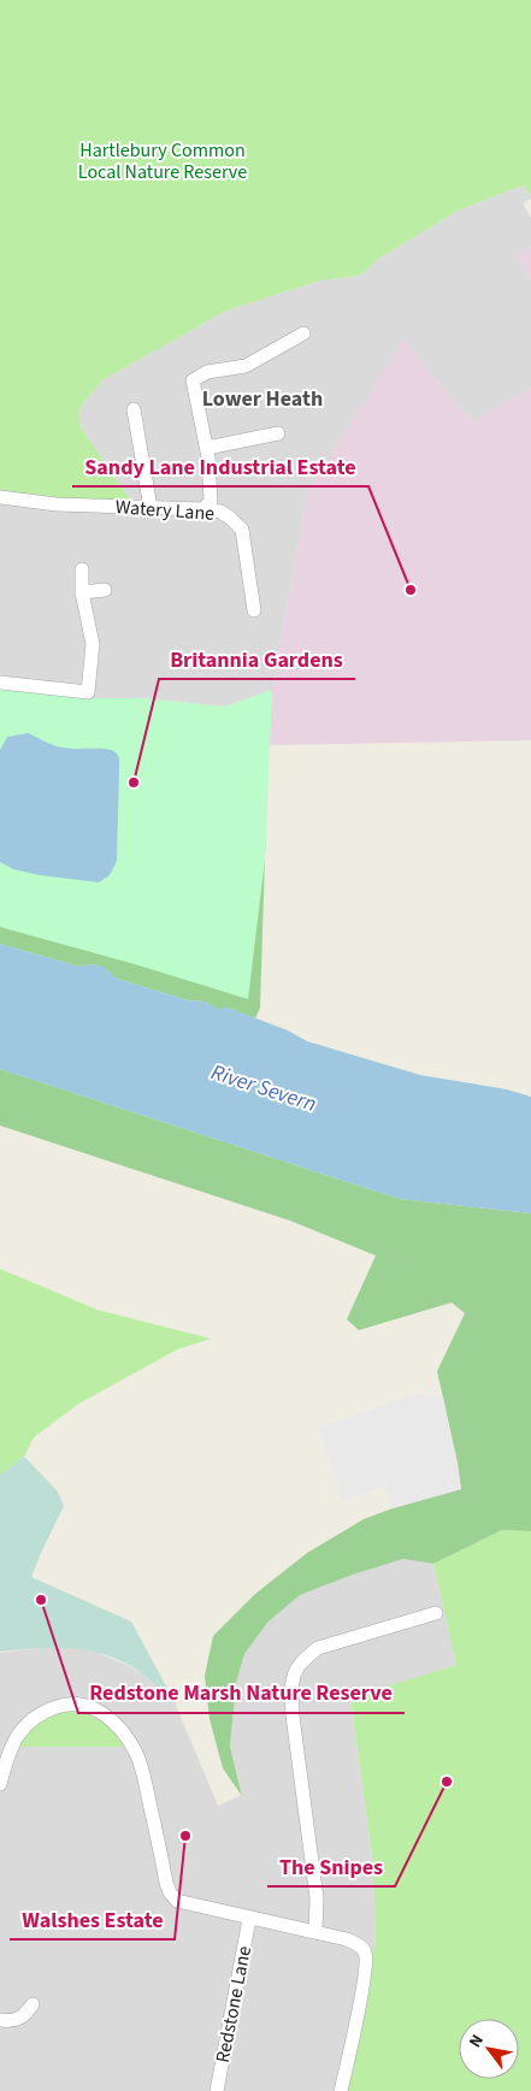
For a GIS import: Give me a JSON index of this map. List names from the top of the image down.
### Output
{
  "streets": {
    "street": ["Watery Lane", "Redstone Lane"]
  },
  "districts": ["Lower Heath"],
  "water": ["River Severn"],
  "parks": ["Hartlebury Common Local Nature Reserve"],
  "places": [
    "Sandy Lane Industrial Estate",
    "Britannia Gardens",
    "Redstone Marsh Nature Reserve",
    "The Snipes",
    "Walshes Estate"
  ],
  "north": "top left"
}
